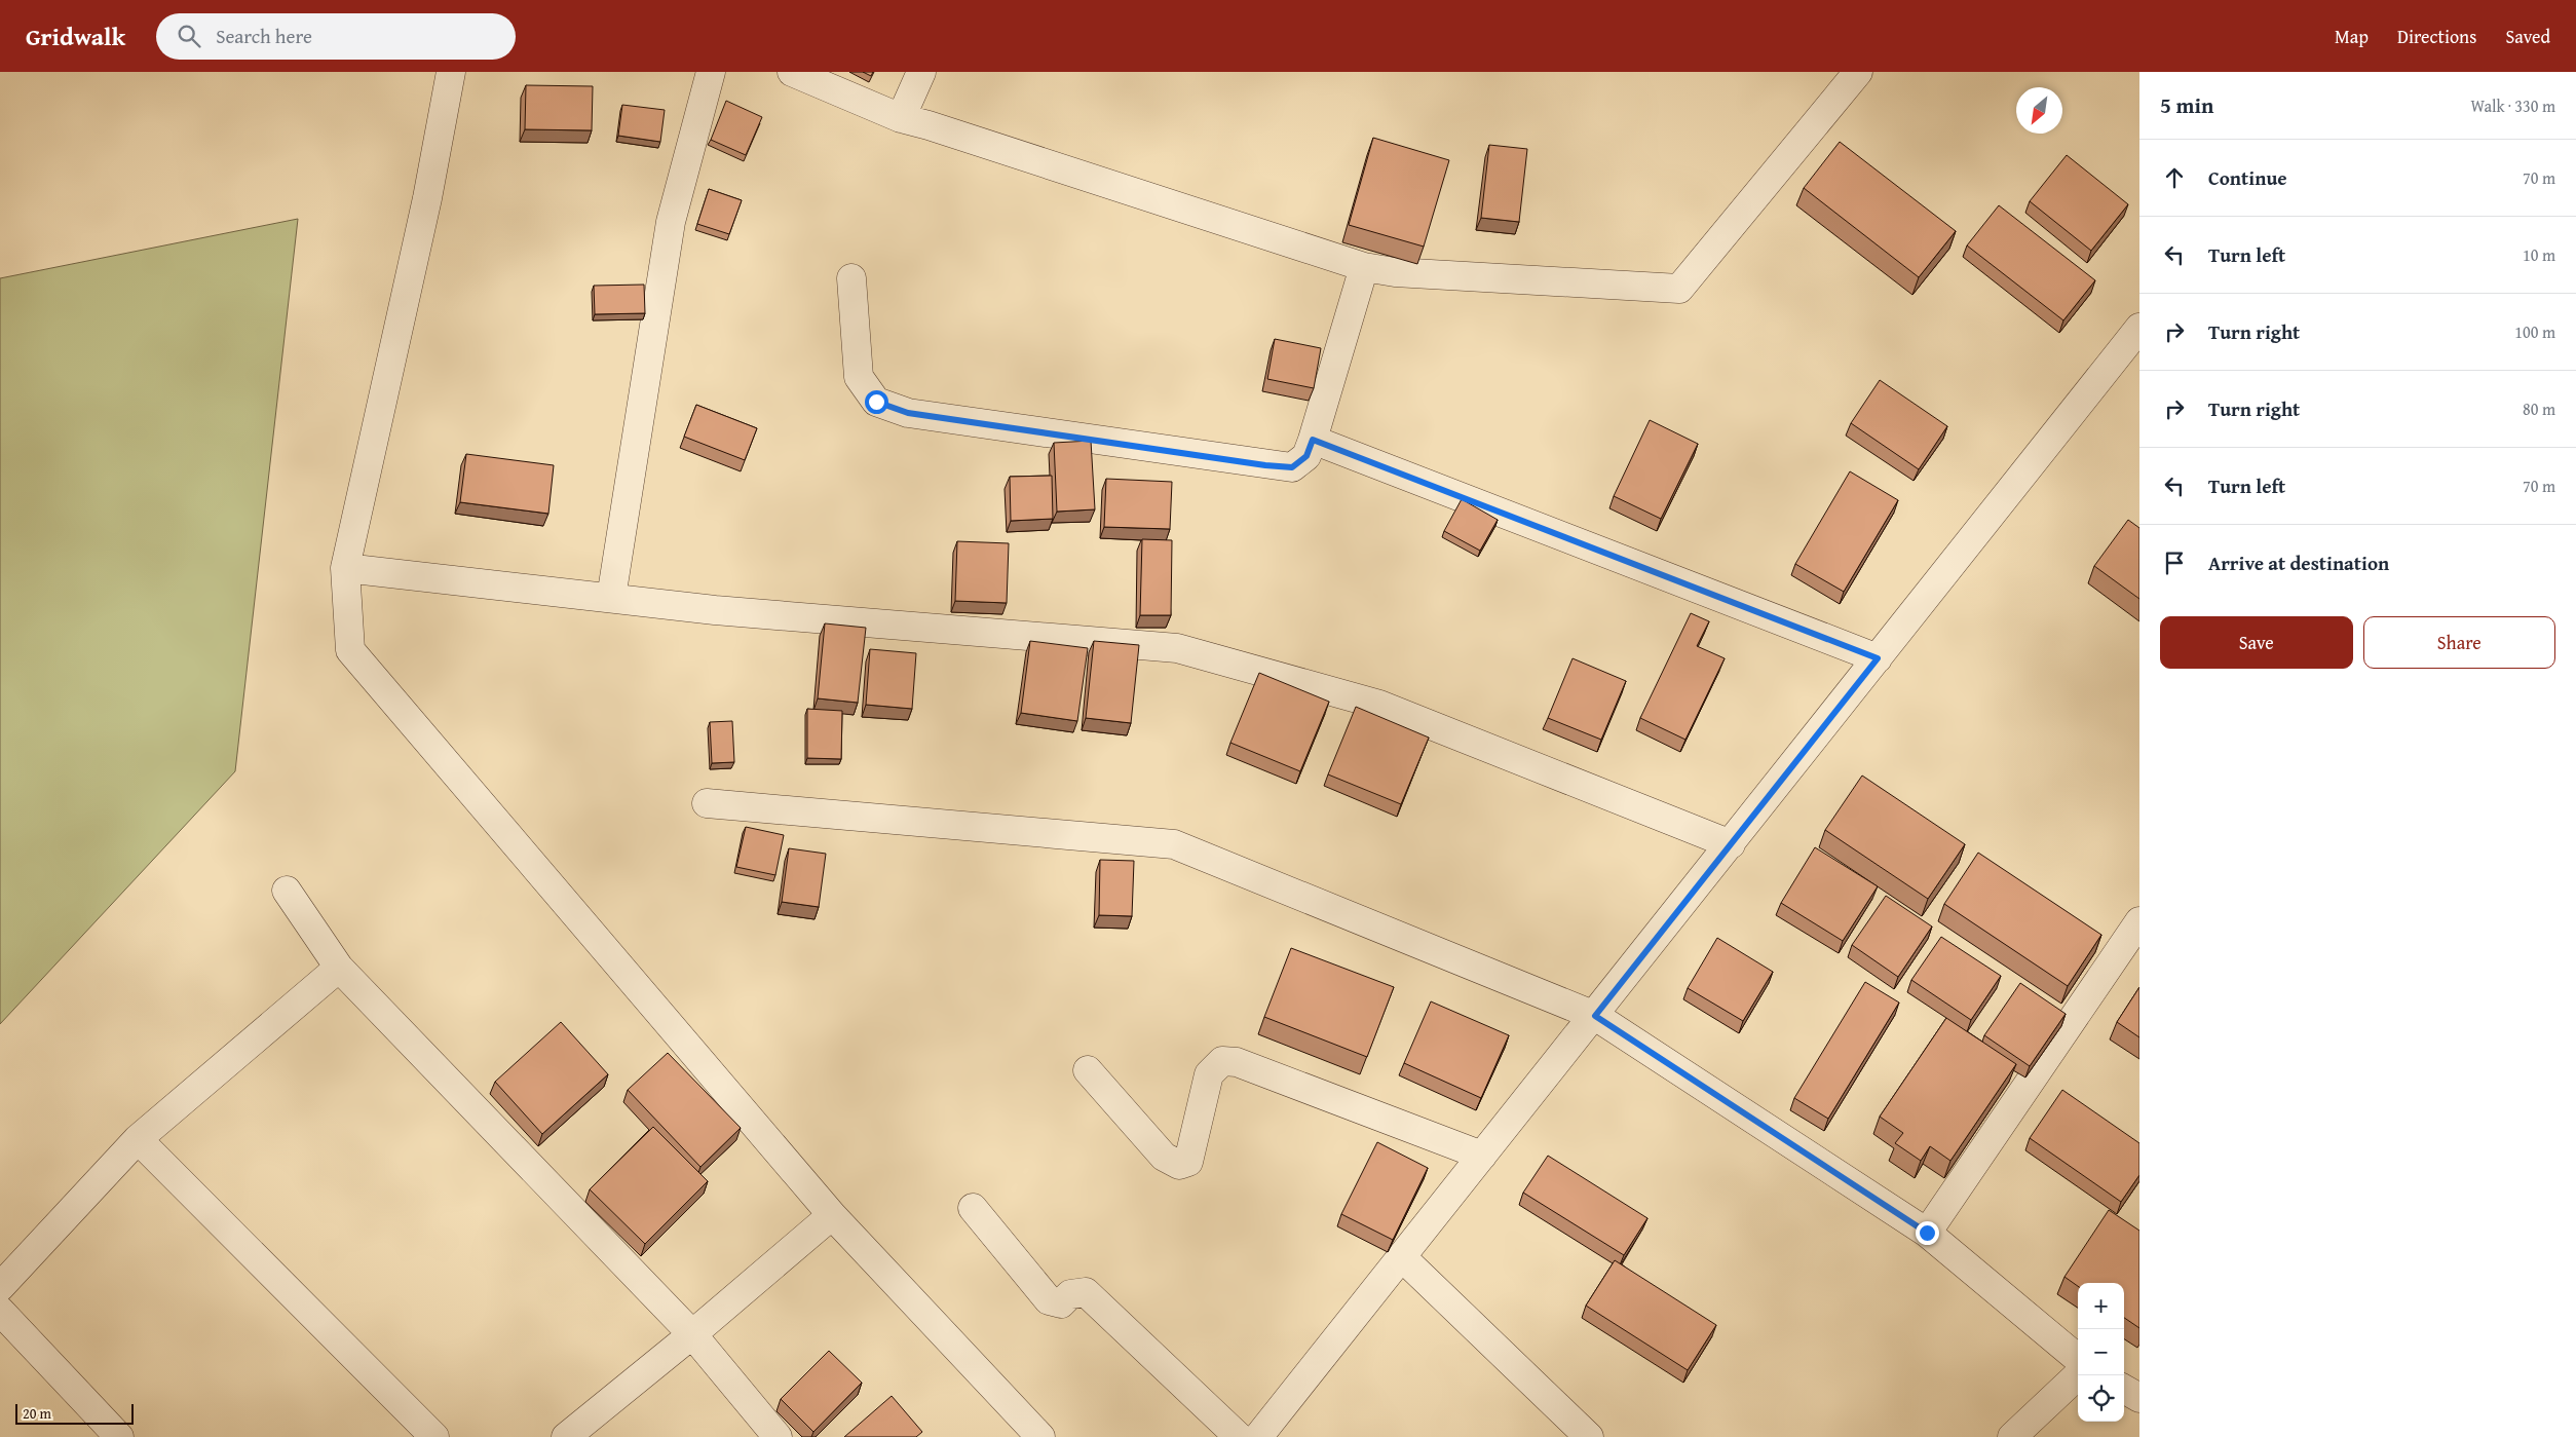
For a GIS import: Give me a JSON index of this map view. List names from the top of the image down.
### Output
{
  "scale_bar": "20 m",
  "north": "bottom left",
  "page": {
    "header": "Gridwalk",
    "search": "Search here",
    "nav": ["Map", "Directions", "Saved"],
    "heading": ["5 min", "Walk · 330 m"],
    "list": [
      ["Continue", "70 m"],
      ["Turn left", "10 m"],
      ["Turn right", "100 m"],
      ["Turn right", "80 m"],
      ["Turn left", "70 m"],
      "Arrive at destination"
    ],
    "buttons": ["Save", "Share"],
    "map_buttons": ["+", "−"],
    "scale": "20 m"
  }
}
